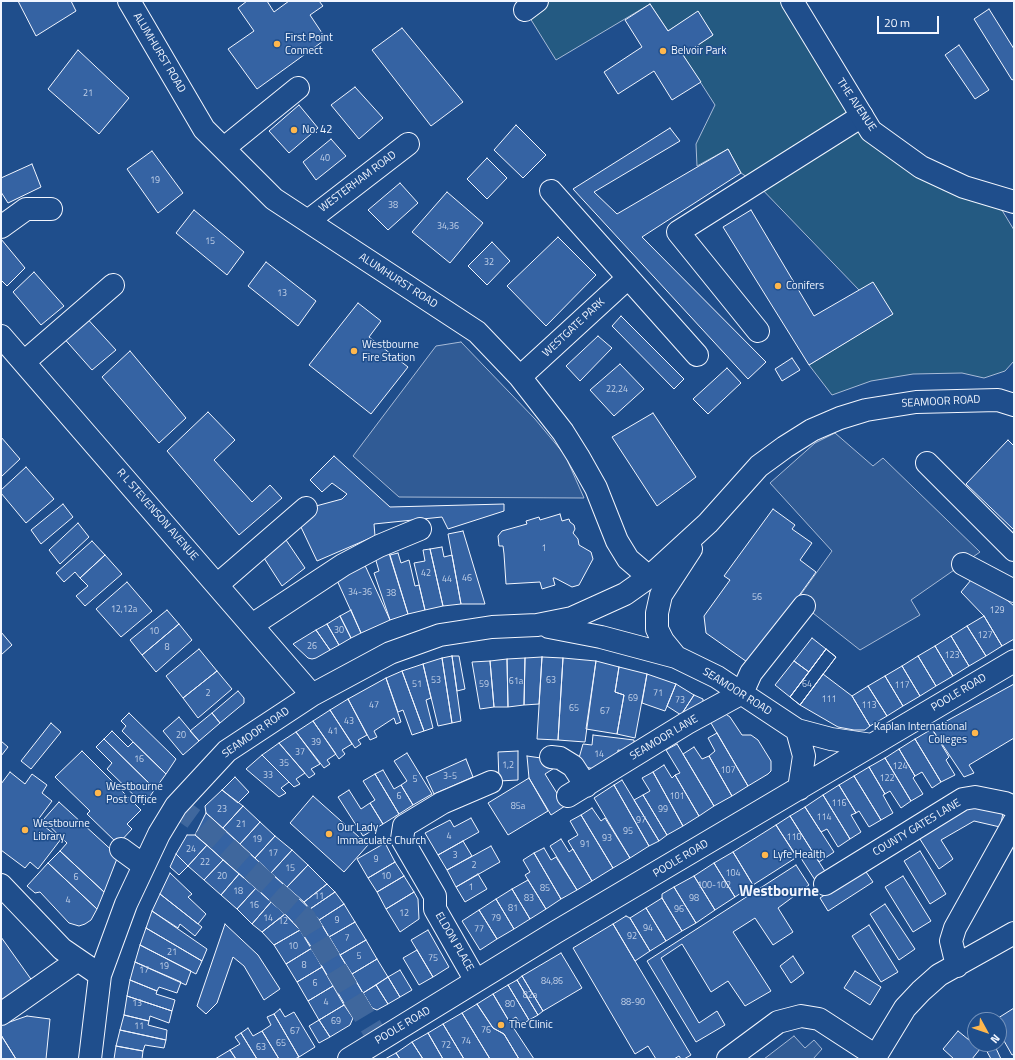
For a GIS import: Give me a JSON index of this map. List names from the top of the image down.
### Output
{
  "streets": {
    "street": [
      "ALUMHURST ROAD",
      "THE AVENUE",
      "WESTERHAM ROAD",
      "WESTGATE PARK",
      "SEAMOOR ROAD",
      "R L STEVENSON AVENUE",
      "POOLE ROAD",
      "SEAMOOR LANE",
      "COUNTY GATES LANE",
      "ELDON PLACE"
    ]
  },
  "crossings": [
    ["ALUMHURST ROAD", "WESTERHAM ROAD"],
    ["ALUMHURST ROAD", "WESTGATE PARK"],
    ["ALUMHURST ROAD", "SEAMOOR ROAD"],
    ["SEAMOOR ROAD", "R L STEVENSON AVENUE"],
    ["SEAMOOR ROAD", "POOLE ROAD"],
    ["SEAMOOR ROAD", "SEAMOOR LANE"],
    ["POOLE ROAD", "ELDON PLACE"]
  ],
  "districts": ["Westbourne"],
  "places": [
    "First Point Connect",
    "Belvoir Park",
    "No. 42",
    "Conifers",
    "Westbourne Fire Station",
    "Kaplan International Colleges",
    "Westbourne Post Office",
    "Westbourne Library",
    "Our Lady Immaculate Church",
    "Lyfe Health",
    "The Clinic"
  ],
  "house_numbers": [
    "21",
    "40",
    "19",
    "38",
    "34,36",
    "15",
    "32",
    "13",
    "22,24",
    "1",
    "42",
    "46",
    "44",
    "34-36",
    "38",
    "56",
    "12,12a",
    "129",
    "30",
    "10",
    "127",
    "26",
    "8",
    "123",
    "53",
    "63",
    "61a",
    "51",
    "59",
    "64",
    "117",
    "2",
    "71",
    "69",
    "111",
    "73",
    "47",
    "113",
    "65",
    "67",
    "43",
    "41",
    "20",
    "39",
    "37",
    "14",
    "16",
    "35",
    "1,2",
    "124",
    "107",
    "33",
    "3-5",
    "122",
    "5",
    "6",
    "101",
    "116",
    "85a",
    "23",
    "99",
    "114",
    "97",
    "21",
    "95",
    "4",
    "110",
    "93",
    "19",
    "91",
    "24",
    "17",
    "3",
    "9",
    "22",
    "2",
    "15",
    "104",
    "20",
    "10",
    "6",
    "100-102",
    "1",
    "85",
    "18",
    "11",
    "83",
    "98",
    "4",
    "16",
    "81",
    "96",
    "12",
    "14",
    "79",
    "9",
    "12",
    "94",
    "77",
    "92",
    "7",
    "10",
    "21",
    "5",
    "75",
    "8",
    "19",
    "17",
    "84,86",
    "6",
    "82a",
    "4",
    "88-90",
    "13",
    "80",
    "69",
    "11",
    "76",
    "67",
    "74",
    "65",
    "72",
    "63"
  ],
  "scale_bar": "20 m",
  "north": "bottom right"
}
